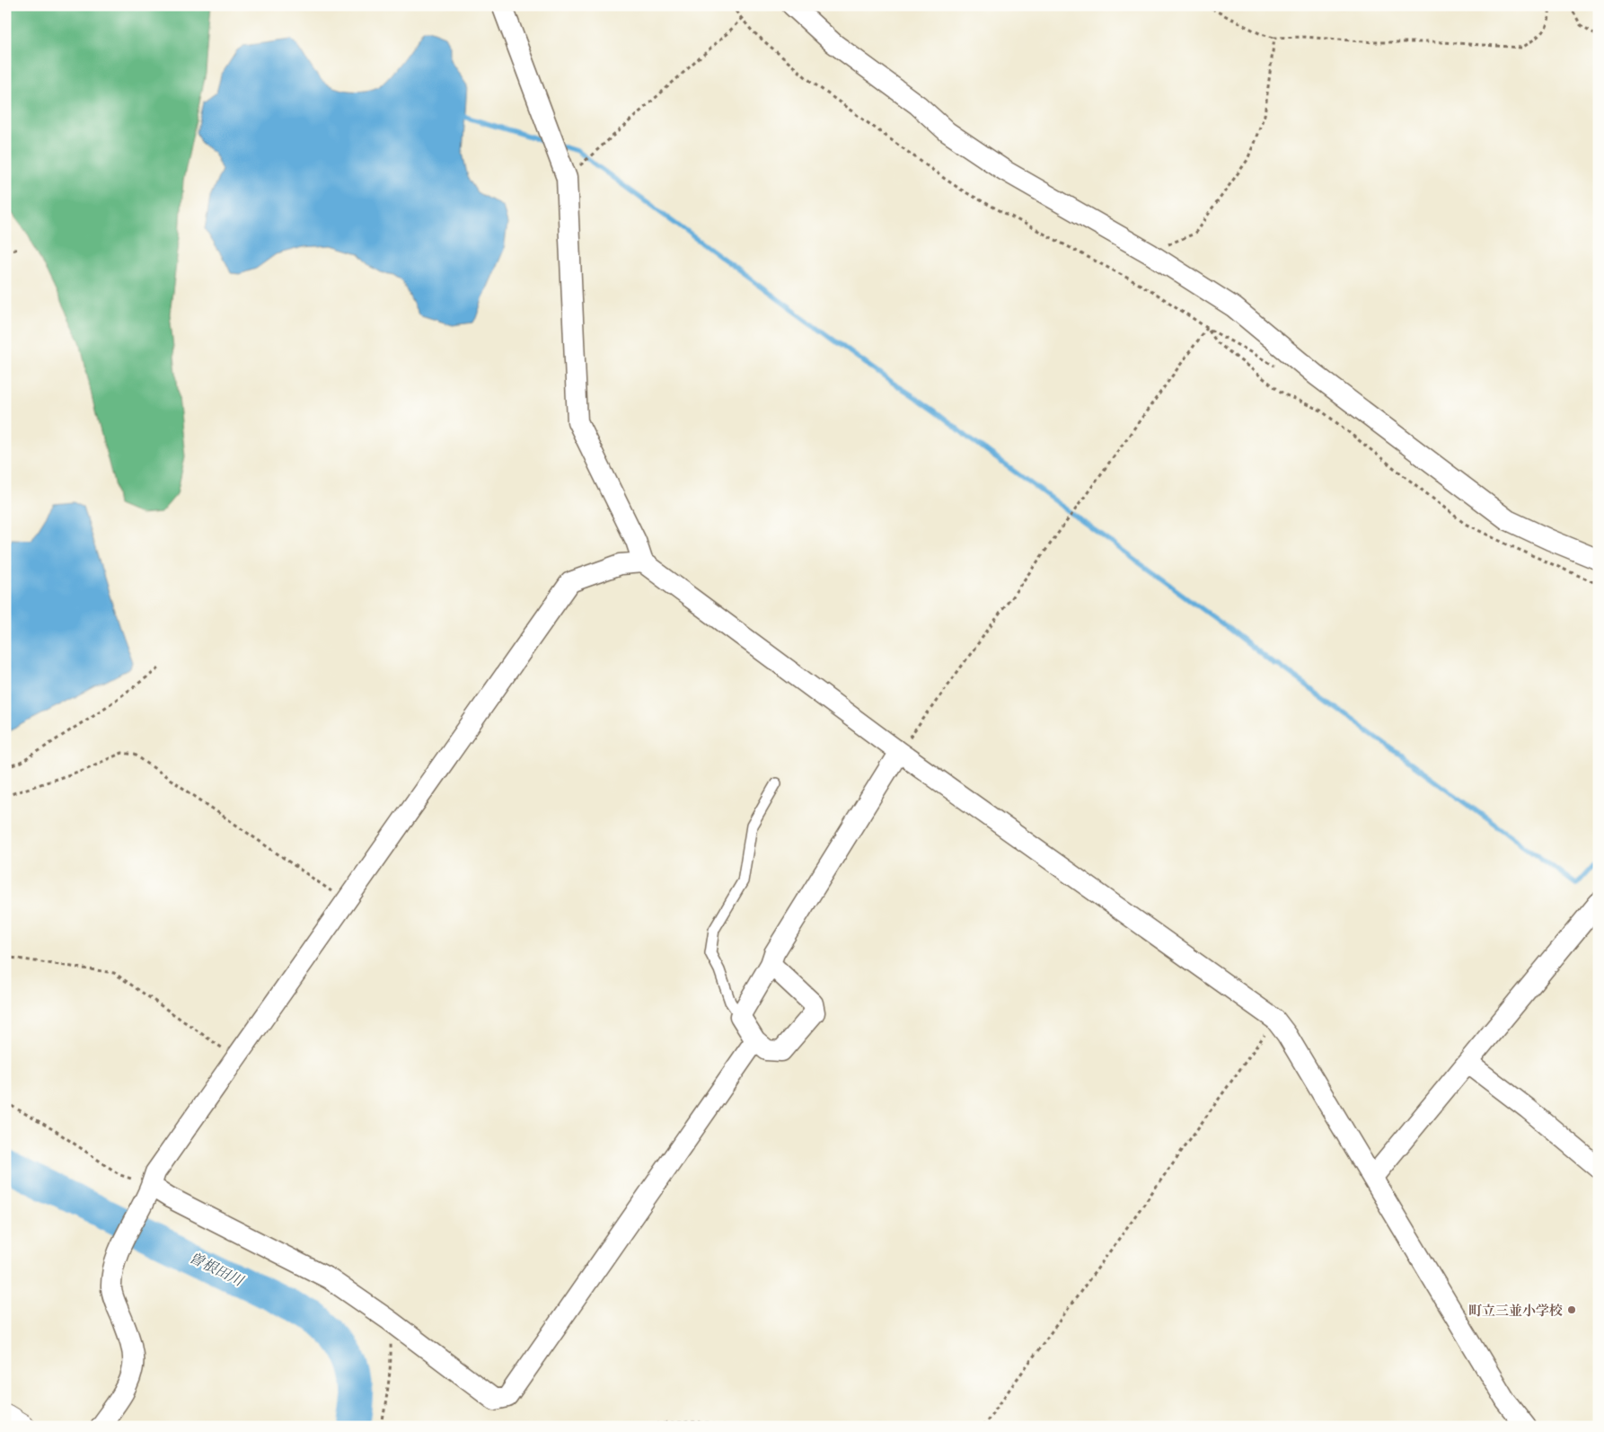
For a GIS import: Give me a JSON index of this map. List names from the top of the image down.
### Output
{
  "water": ["曽根田川"],
  "places": ["町立三並小学校"]
}
